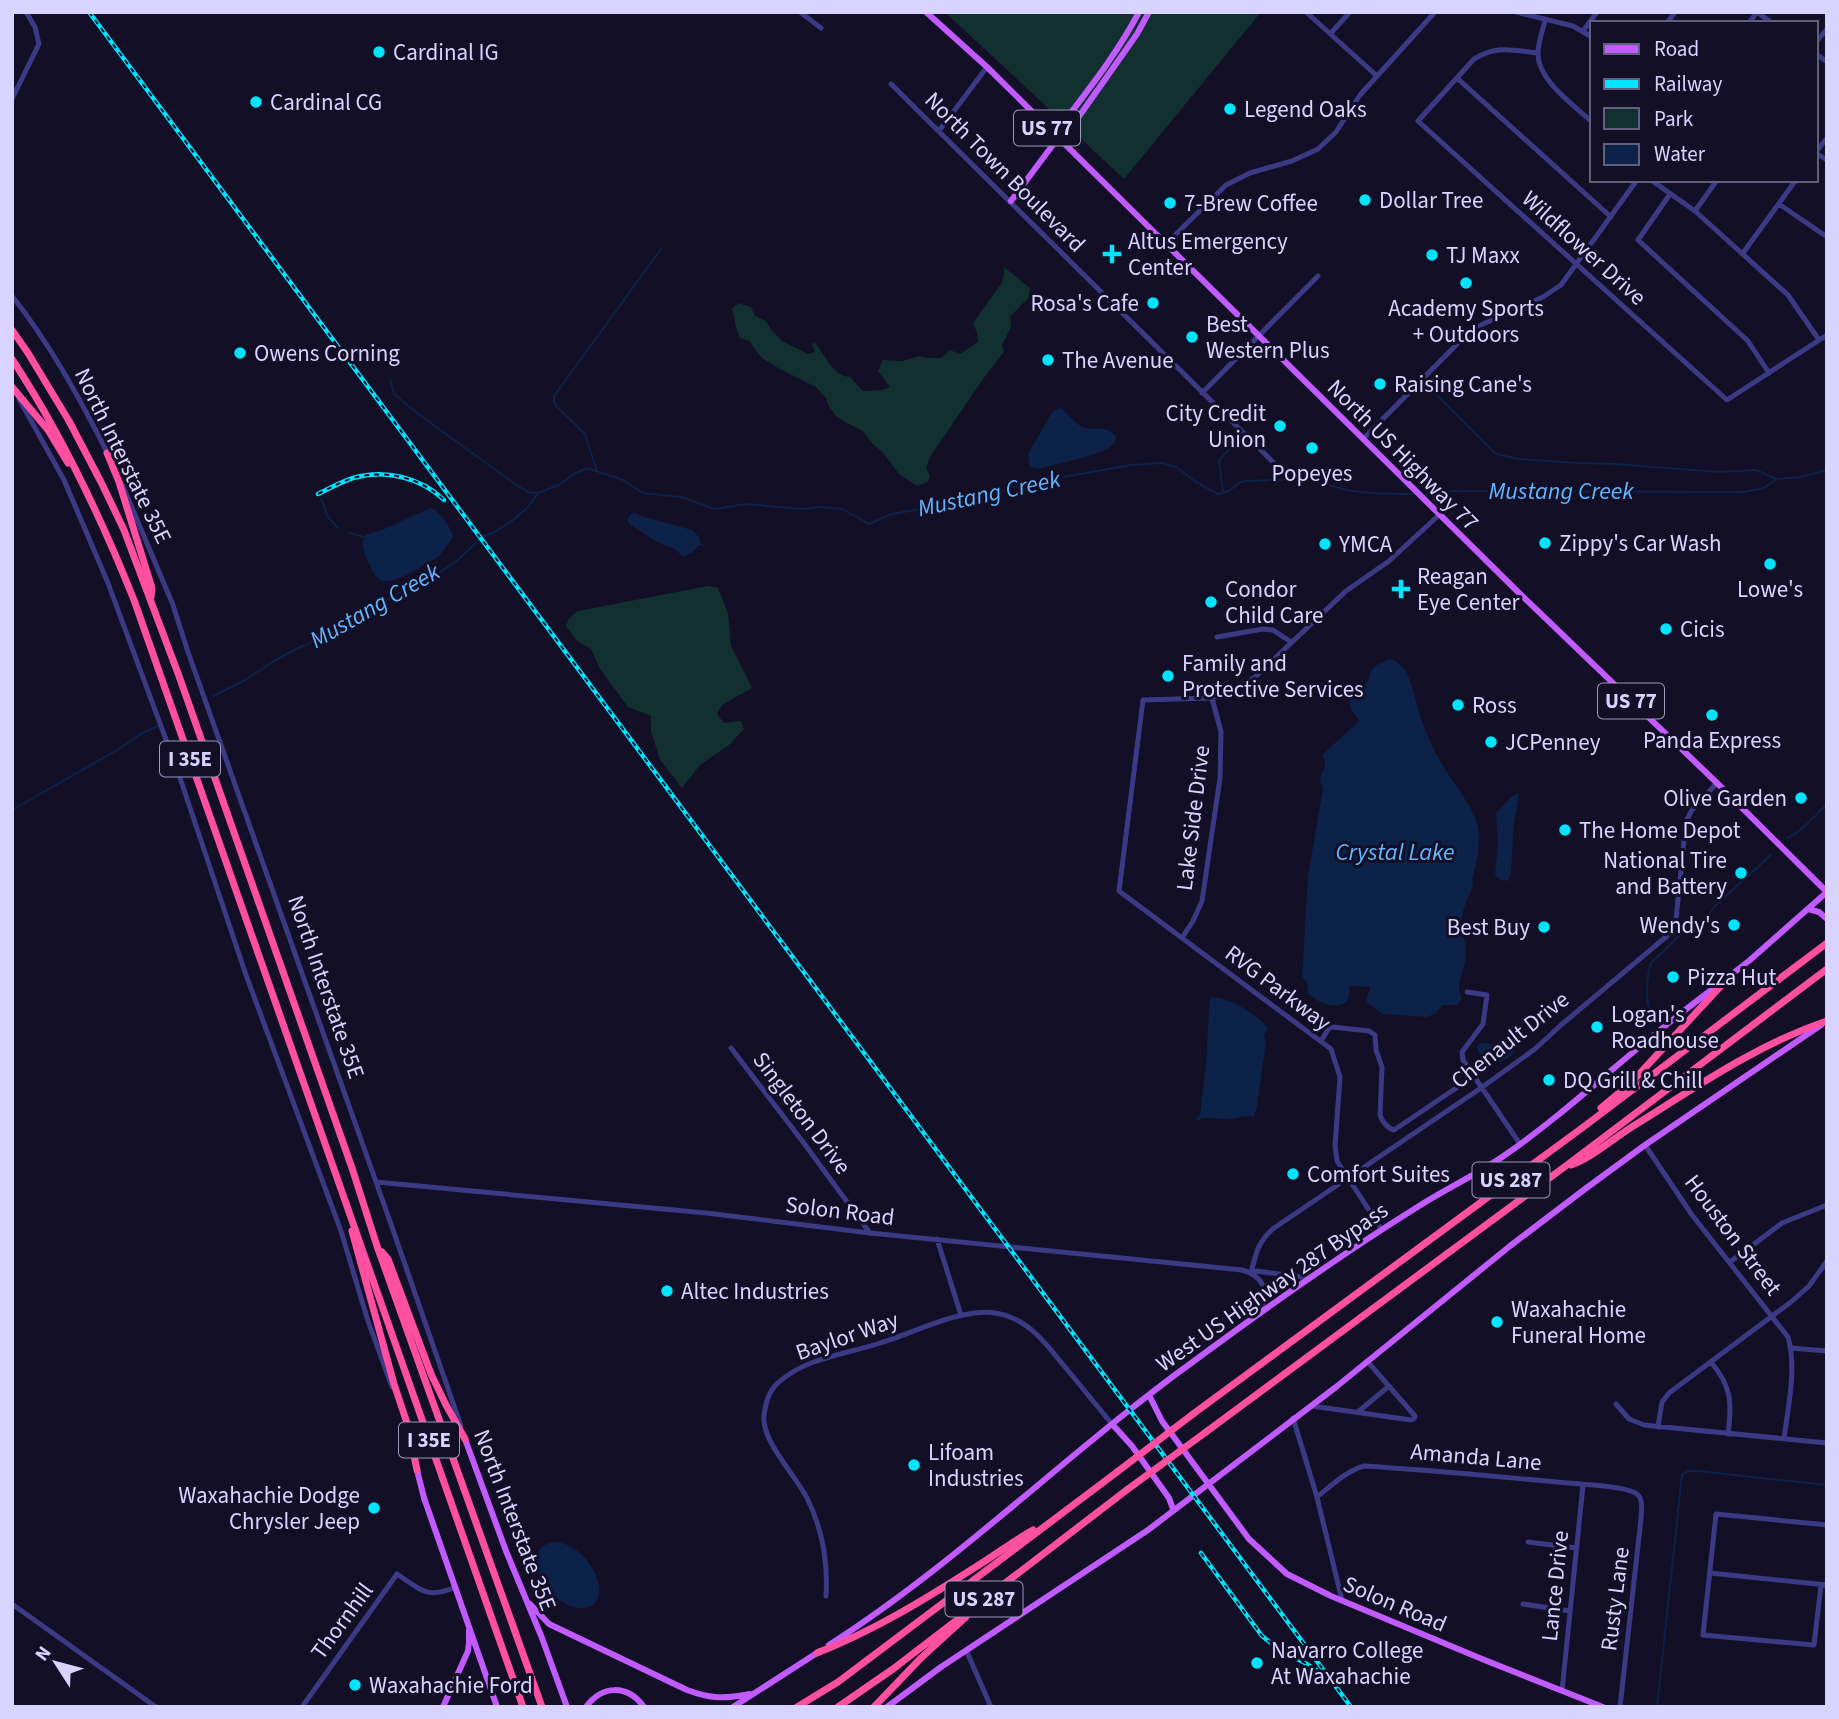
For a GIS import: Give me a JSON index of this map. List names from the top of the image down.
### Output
{
  "streets": {
    "highway": ["I 35E", "US 287"],
    "main road": [
      "US 77",
      "North US Highway 77",
      "North Interstate 35E",
      "Solon Road",
      "West US Highway 287 Bypass"
    ],
    "street": [
      "North Town Boulevard",
      "Wildflower Drive",
      "Lake Side Drive",
      "RVG Parkway",
      "Chenault Drive",
      "Singleton Drive",
      "Houston Street",
      "Baylor Way",
      "Amanda Lane",
      "Lance Drive",
      "Rusty Lane",
      "Thornhill"
    ]
  },
  "crossings": [
    ["North US Highway 77", "Chenault Drive"],
    ["North US Highway 77", "West US Highway 287 Bypass"],
    ["North Interstate 35E", "Solon Road"],
    ["Lake Side Drive", "RVG Parkway"],
    ["RVG Parkway", "Chenault Drive"],
    ["RVG Parkway", "West US Highway 287 Bypass"],
    ["Chenault Drive", "Solon Road"],
    ["Singleton Drive", "Solon Road"],
    ["Solon Road", "West US Highway 287 Bypass"],
    ["Solon Road", "Lance Drive"],
    ["West US Highway 287 Bypass", "Baylor Way"],
    ["Amanda Lane", "Lance Drive"],
    ["Amanda Lane", "Rusty Lane"]
  ],
  "water": ["Mustang Creek", "Crystal Lake"],
  "places": {
    "other": [
      "Cardinal IG",
      "Cardinal CG",
      "Legend Oaks",
      "Dollar Tree",
      "7-Brew Coffee",
      "TJ Maxx",
      "Academy Sports + Outdoors",
      "Rosa's Cafe",
      "Best Western Plus",
      "Owens Corning",
      "The Avenue",
      "Raising Cane's",
      "City Credit Union",
      "Popeyes",
      "Zippy's Car Wash",
      "YMCA",
      "Lowe's",
      "Condor Child Care",
      "Cicis",
      "Family and Protective Services",
      "Ross",
      "Panda Express",
      "JCPenney",
      "Olive Garden",
      "The Home Depot",
      "National Tire and Battery",
      "Wendy's",
      "Best Buy",
      "Pizza Hut",
      "Logan's Roadhouse",
      "DQ Grill & Chill",
      "Comfort Suites",
      "Altec Industries",
      "Waxahachie Funeral Home",
      "Lifoam Industries",
      "Waxahachie Dodge Chrysler Jeep",
      "Navarro College At Waxahachie",
      "Waxahachie Ford"
    ],
    "health": ["Altus Emergency Center", "Reagan Eye Center"]
  },
  "legend": [
    "Road",
    "Railway",
    "Park",
    "Water"
  ],
  "north": "top left"
}
